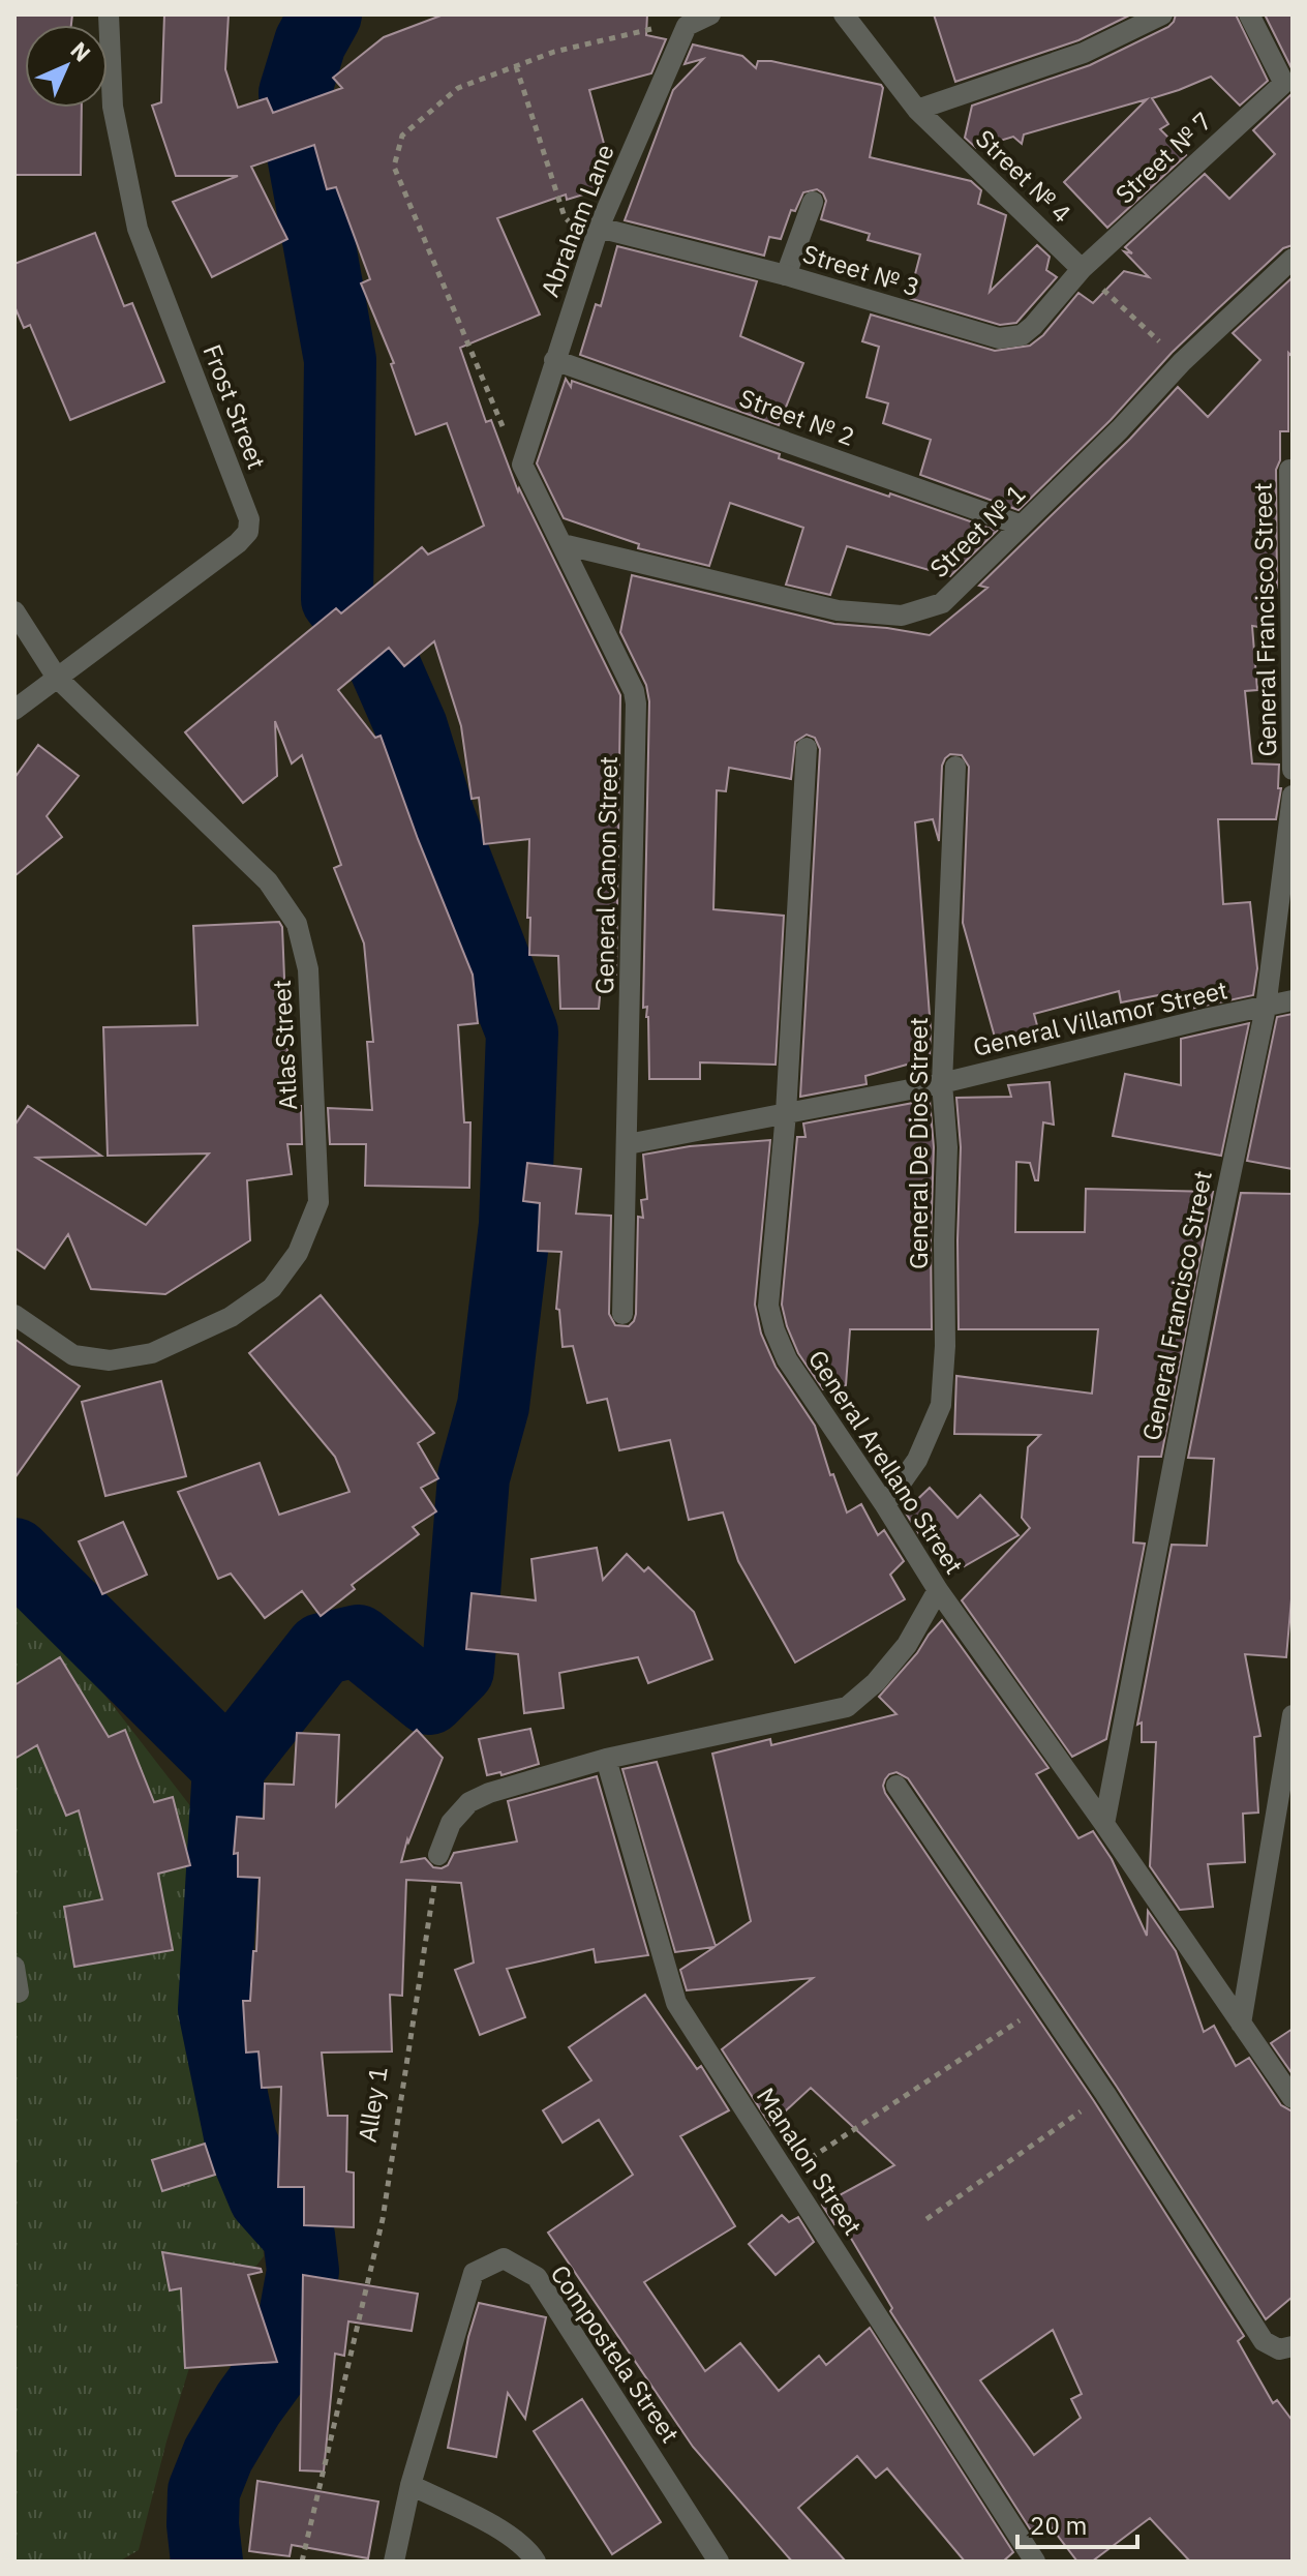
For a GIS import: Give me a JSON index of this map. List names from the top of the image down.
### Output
{
  "streets": {
    "street": [
      "Street № 7",
      "Street № 4",
      "Abraham Lane",
      "Street № 3",
      "Frost Street",
      "Street № 2",
      "Street № 1",
      "General Francisco Street",
      "General Canon Street",
      "General Villamor Street",
      "Atlas Street",
      "General De Dios Street",
      "General Arellano Street",
      "Manalon Street",
      "Compostela Street"
    ],
    "path": ["Alley 1"]
  },
  "crossings": [
    ["Street № 7", "Street № 4"],
    ["Street № 7", "Street № 3"],
    ["Street № 4", "Street № 3"],
    ["Abraham Lane", "Street № 3"],
    ["Abraham Lane", "Street № 2"],
    ["Abraham Lane", "General Canon Street"],
    ["Frost Street", "Atlas Street"],
    ["Street № 2", "Street № 1"],
    ["Street № 1", "General Canon Street"],
    ["General Francisco Street", "General Villamor Street"],
    ["General Francisco Street", "General Arellano Street"],
    ["General Canon Street", "General Villamor Street"],
    ["General Villamor Street", "General De Dios Street"],
    ["General Villamor Street", "General Arellano Street"],
    ["General De Dios Street", "General Arellano Street"]
  ],
  "scale_bar": "20 m",
  "north": "top right"
}
